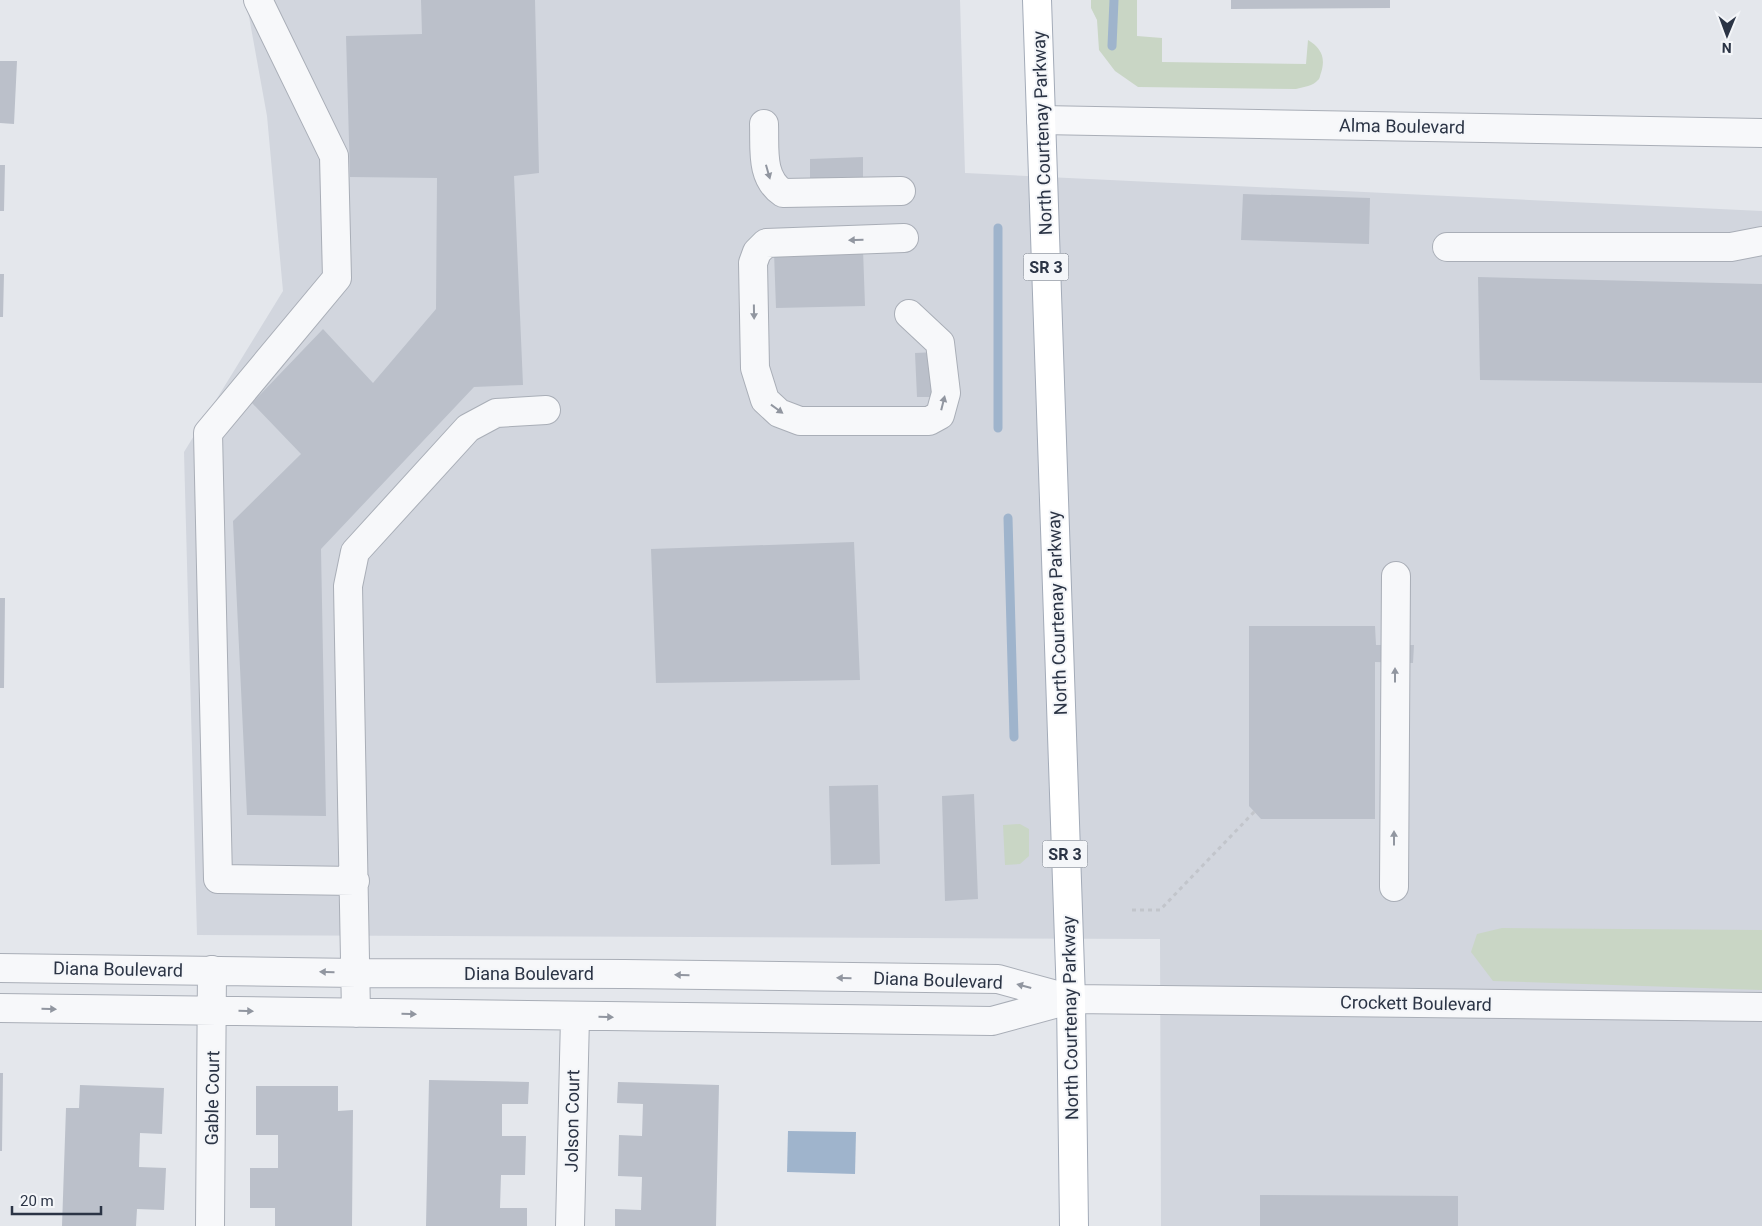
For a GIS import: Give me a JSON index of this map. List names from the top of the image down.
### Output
{
  "streets": {
    "main road": ["North Courtenay Parkway", "SR 3"],
    "street": [
      "Alma Boulevard",
      "Diana Boulevard",
      "Crockett Boulevard",
      "Gable Court",
      "Jolson Court"
    ]
  },
  "crossings": [
    ["Alma Boulevard", "North Courtenay Parkway"],
    ["North Courtenay Parkway", "Diana Boulevard"],
    ["North Courtenay Parkway", "Crockett Boulevard"],
    ["Diana Boulevard", "Crockett Boulevard"],
    ["Diana Boulevard", "Gable Court"],
    ["Diana Boulevard", "Jolson Court"]
  ],
  "scale_bar": "20 m",
  "north": "bottom"
}
